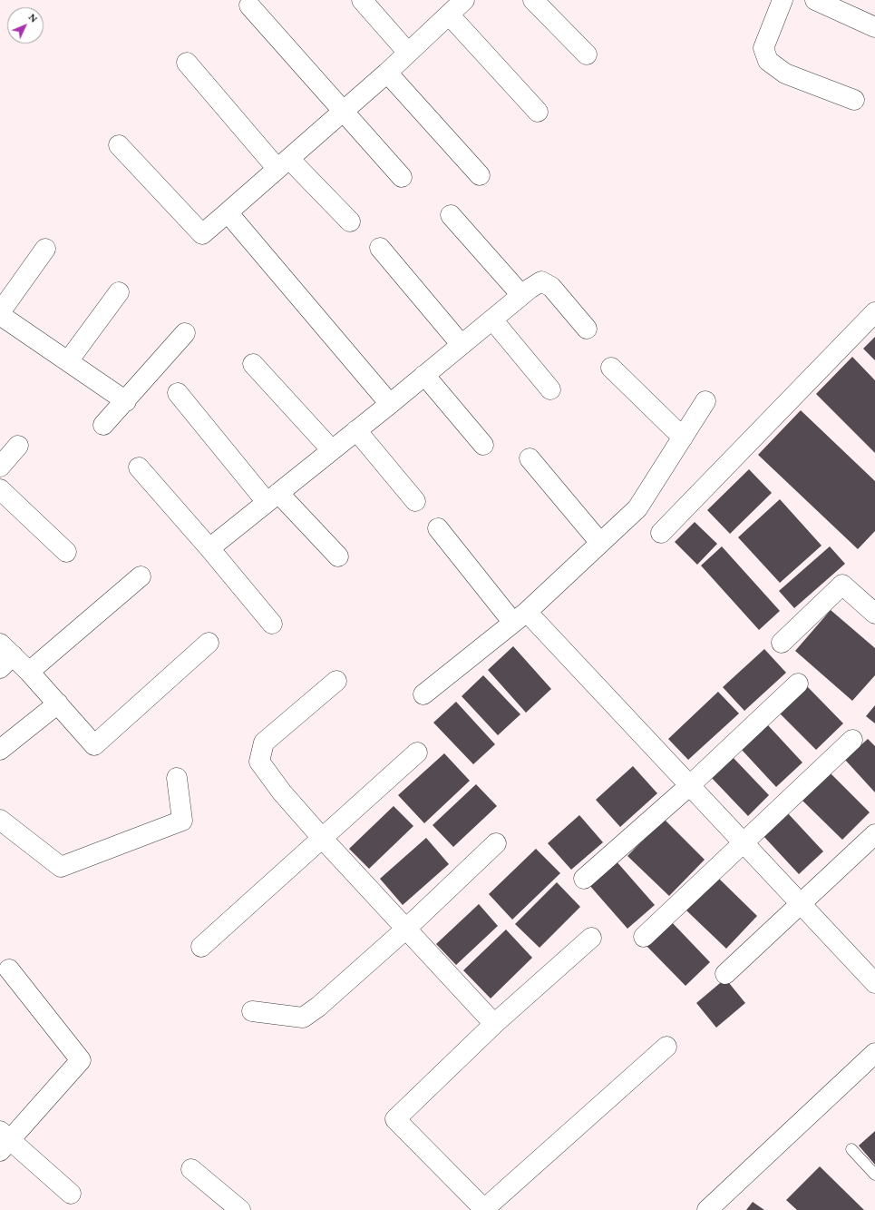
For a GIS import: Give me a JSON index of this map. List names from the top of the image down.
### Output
{
  "north": "top right"
}
